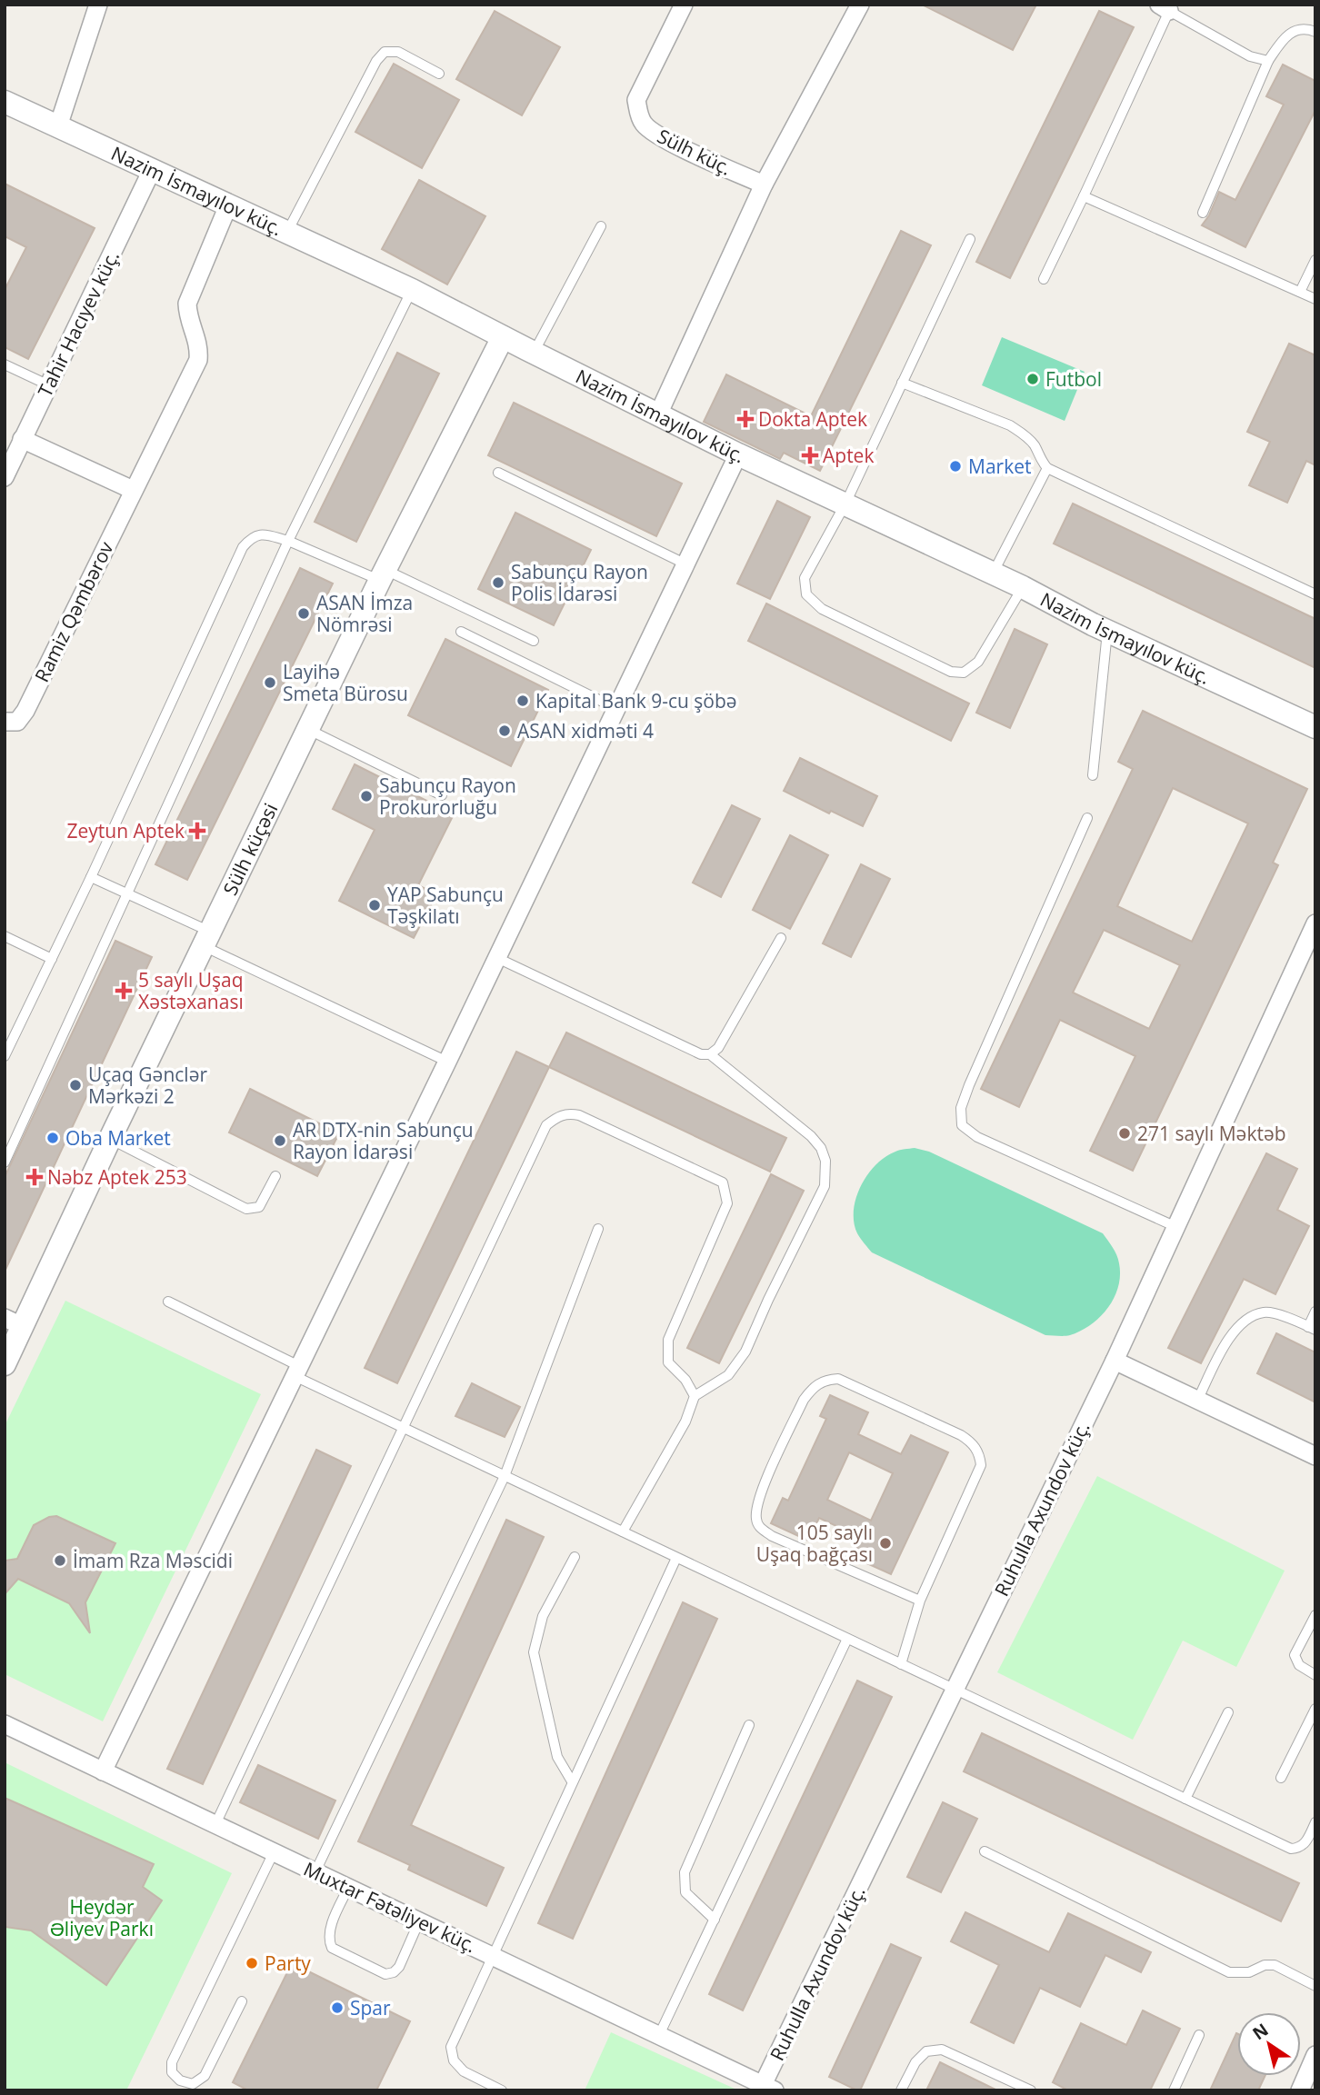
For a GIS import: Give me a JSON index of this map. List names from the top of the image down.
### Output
{
  "streets": {
    "street": [
      "Sülh küç.",
      "Nazim İsmayılov küç.",
      "Tahir Hacıyev küç.",
      "Ramiz Qəmbərov",
      "Sülh küçəsi",
      "Ruhulla Axundov küç.",
      "Muxtar Fətəliyev küç."
    ]
  },
  "crossings": [
    ["Nazim İsmayılov küç.", "Tahir Hacıyev küç."],
    ["Nazim İsmayılov küç.", "Ramiz Qəmbərov"],
    ["Nazim İsmayılov küç.", "Sülh küçəsi"],
    ["Ruhulla Axundov küç.", "Muxtar Fətəliyev küç."]
  ],
  "parks": ["Heydər Əliyev Parkı"],
  "places": {
    "other": [
      "Futbol",
      "Market",
      "Sabunçu Rayon Polis İdarəsi",
      "ASAN İmza Nömrəsi",
      "Layihə Smeta Bürosu",
      "Kapital Bank 9-cu şöbə",
      "ASAN xidməti 4",
      "Sabunçu Rayon Prokurorluğu",
      "YAP Sabunçu Təşkilatı",
      "Uçaq Gənclər Mərkəzi 2",
      "271 saylı Məktəb",
      "Oba Market",
      "AR DTX-nin Sabunçu Rayon İdarəsi",
      "105 saylı Uşaq bağçası",
      "İmam Rza Məscidi",
      "Party",
      "Spar"
    ],
    "health": [
      "Dokta Aptek",
      "Aptek",
      "Zeytun Aptek",
      "5 saylı Uşaq Xəstəxanası",
      "Nəbz Aptek 253"
    ]
  },
  "north": "top left"
}
